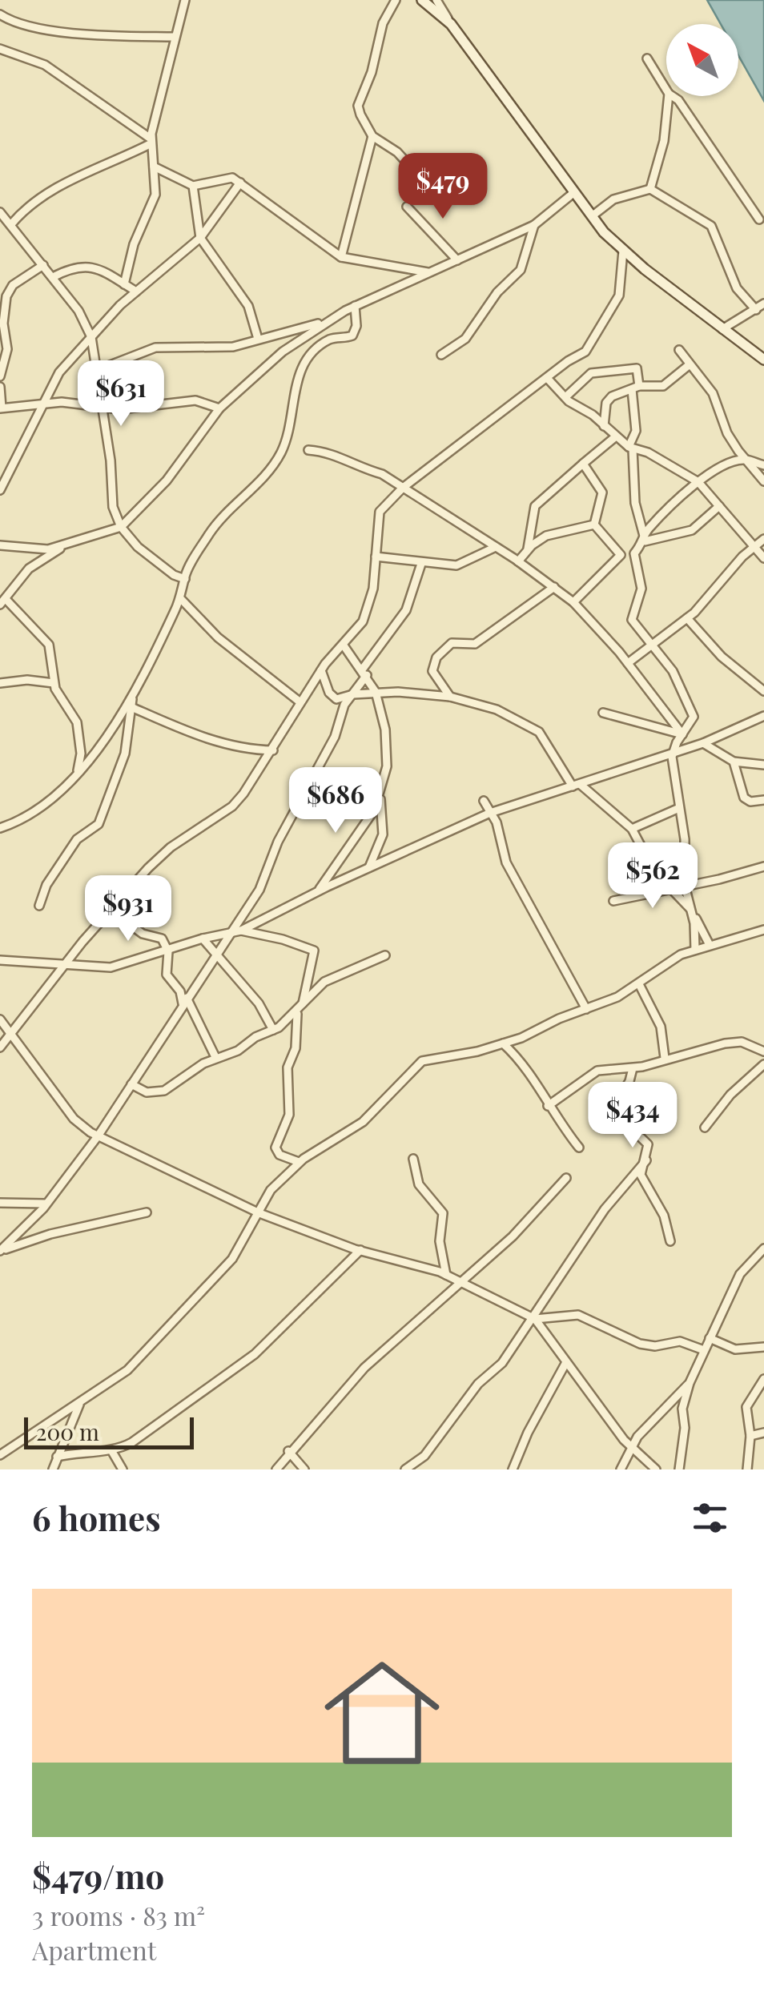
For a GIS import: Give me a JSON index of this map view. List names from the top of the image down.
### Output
{
  "scale_bar": "200 m",
  "north": "top left",
  "page": {
    "price": [
      "$479",
      "$631",
      "$686",
      "$562",
      "$931",
      "$434"
    ],
    "scale": "200 m",
    "heading": "6 homes",
    "list": [
      {
        "name": "$479/mo",
        "note": "3 rooms · 83 m² · Apartment"
      }
    ]
  }
}
